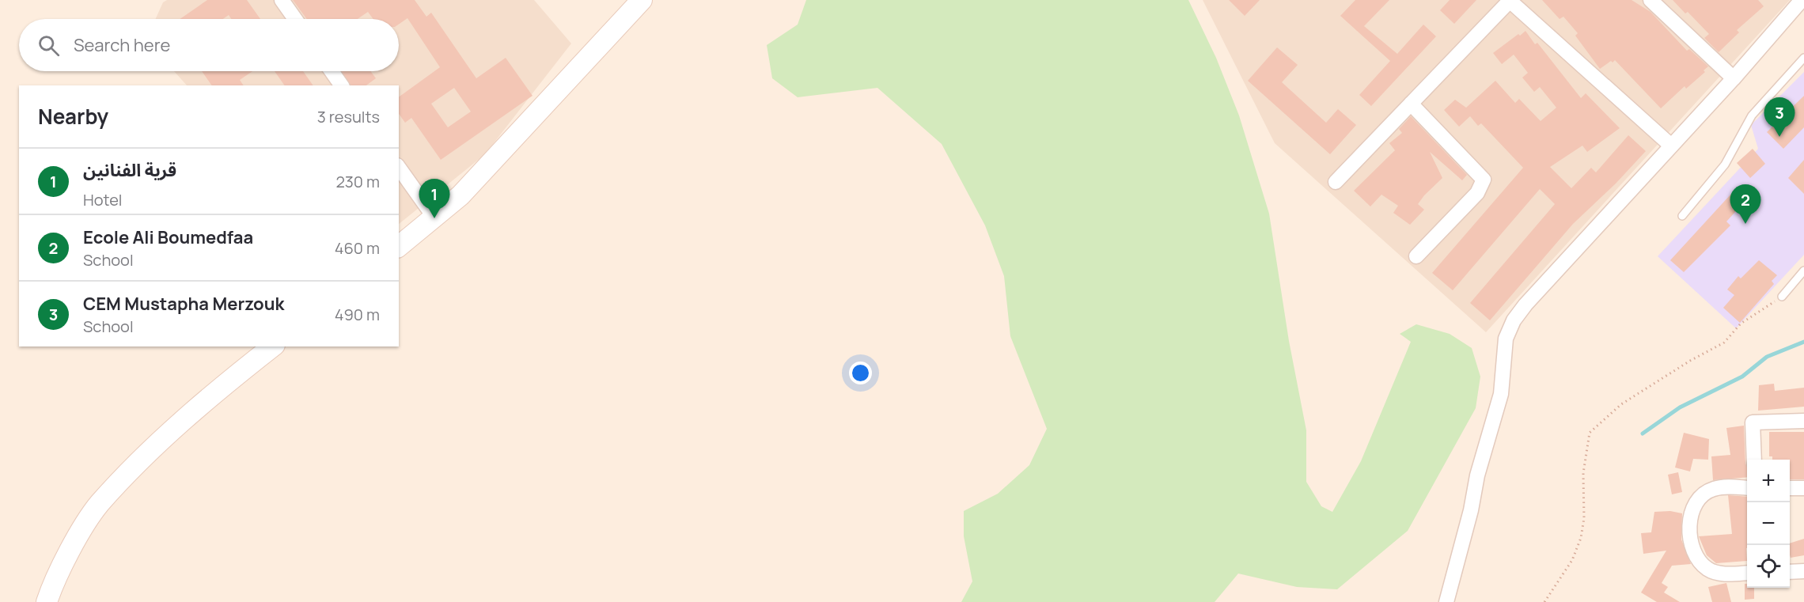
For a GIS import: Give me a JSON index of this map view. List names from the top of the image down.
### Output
{
  "page": {
    "search": "Search here",
    "heading": ["Nearby", "3 results"],
    "pins": ["3", "1", "2"],
    "list": [
      {
        "mark": "1",
        "name": "قرية الفنانين",
        "note": "Hotel",
        "value": "230 m"
      },
      {
        "mark": "2",
        "name": "Ecole Ali Boumedfaa",
        "note": "School",
        "value": "460 m"
      },
      {
        "mark": "3",
        "name": "CEM Mustapha Merzouk",
        "note": "School",
        "value": "490 m"
      }
    ],
    "map_buttons": ["+", "−"]
  }
}
